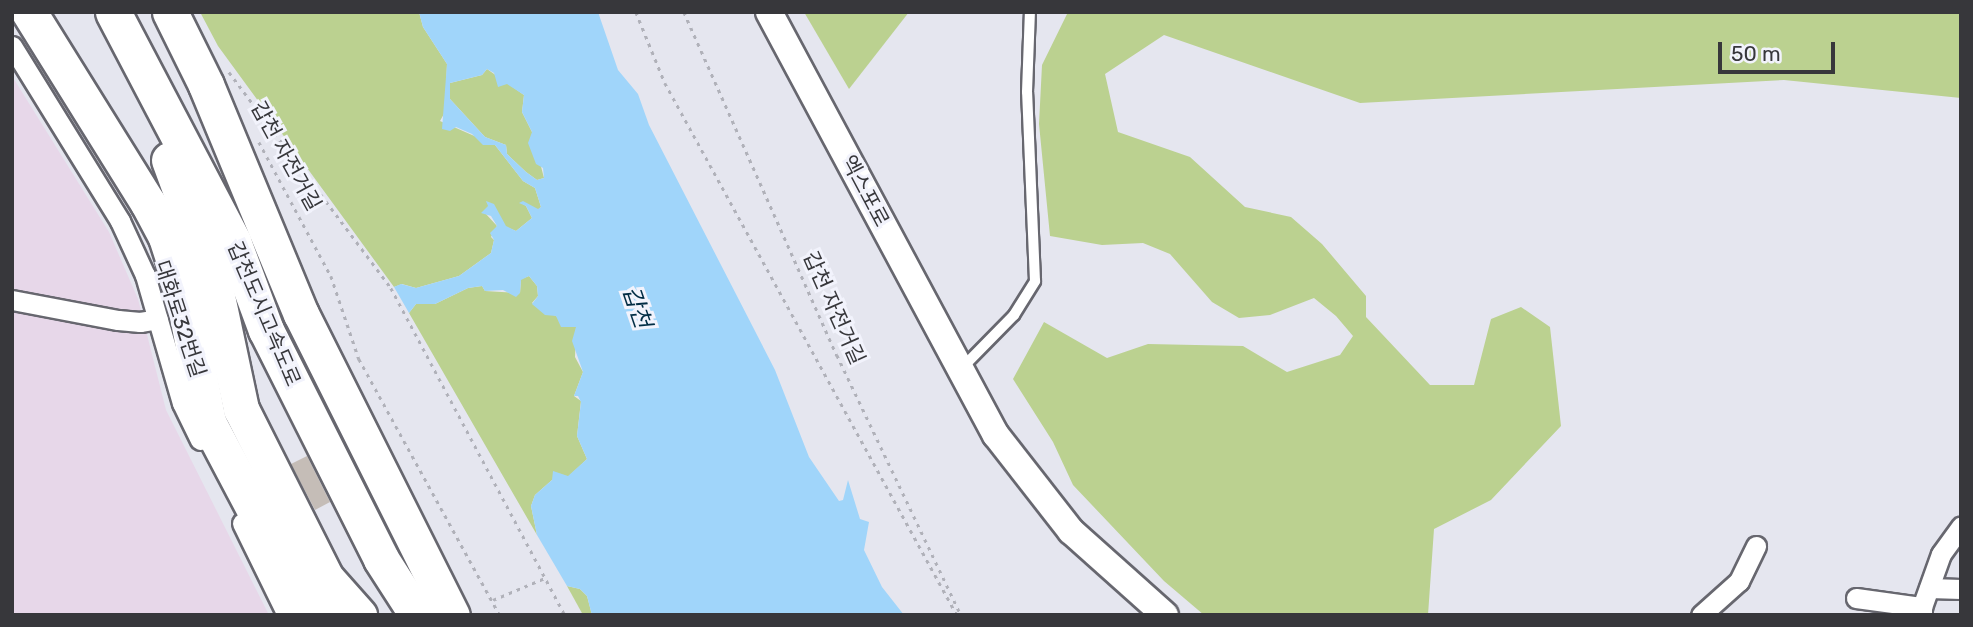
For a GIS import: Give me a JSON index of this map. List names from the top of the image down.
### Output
{
  "streets": {
    "highway": ["갑천도시고속도로"],
    "main road": ["엑스포로"],
    "street": ["대화로32번길"],
    "path": ["갑천 자전거길"]
  },
  "water": ["갑천"],
  "scale_bar": "50 m"
}
